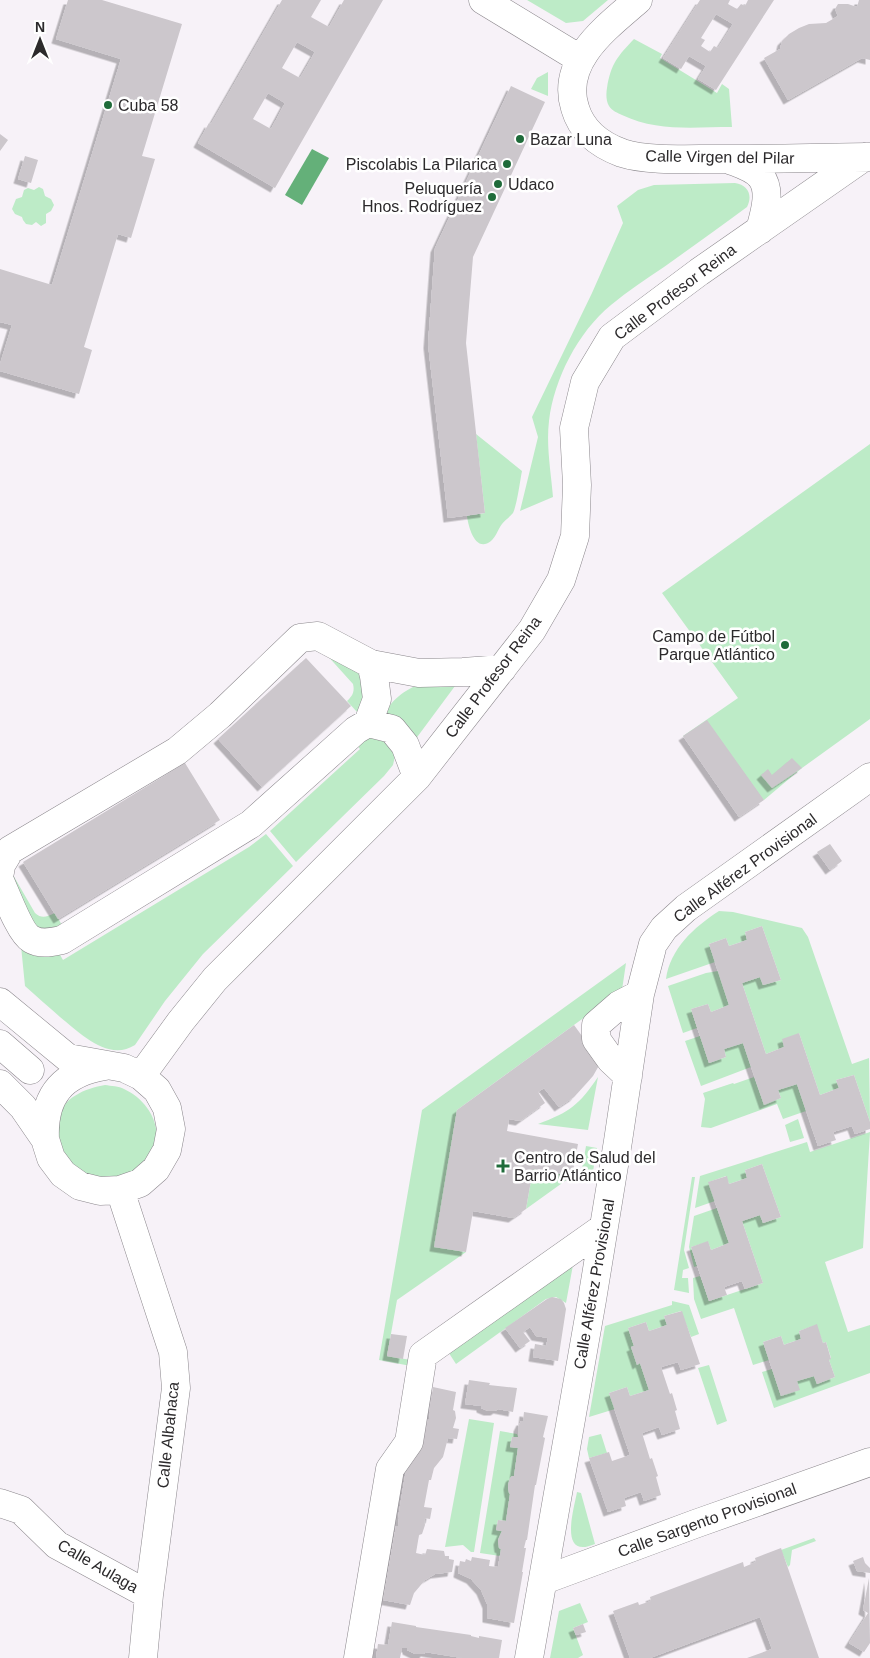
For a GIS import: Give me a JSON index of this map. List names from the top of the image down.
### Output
{
  "streets": {
    "street": [
      "Calle Virgen del Pilar",
      "Calle Profesor Reina",
      "Calle Alférez Provisional",
      "Calle Albahaca",
      "Calle Sargento Provisional",
      "Calle Aulaga"
    ]
  },
  "crossings": [
    ["Calle Virgen del Pilar", "Calle Profesor Reina"],
    ["Calle Profesor Reina", "Calle Albahaca"],
    ["Calle Alférez Provisional", "Calle Sargento Provisional"],
    ["Calle Albahaca", "Calle Aulaga"]
  ],
  "places": {
    "other": [
      "Cuba 58",
      "Bazar Luna",
      "Piscolabis La Pilarica",
      "Udaco",
      "Peluquería Hnos. Rodríguez",
      "Campo de Fútbol Parque Atlántico"
    ],
    "health": ["Centro de Salud del Barrio Atlántico"]
  },
  "north": "top"
}
